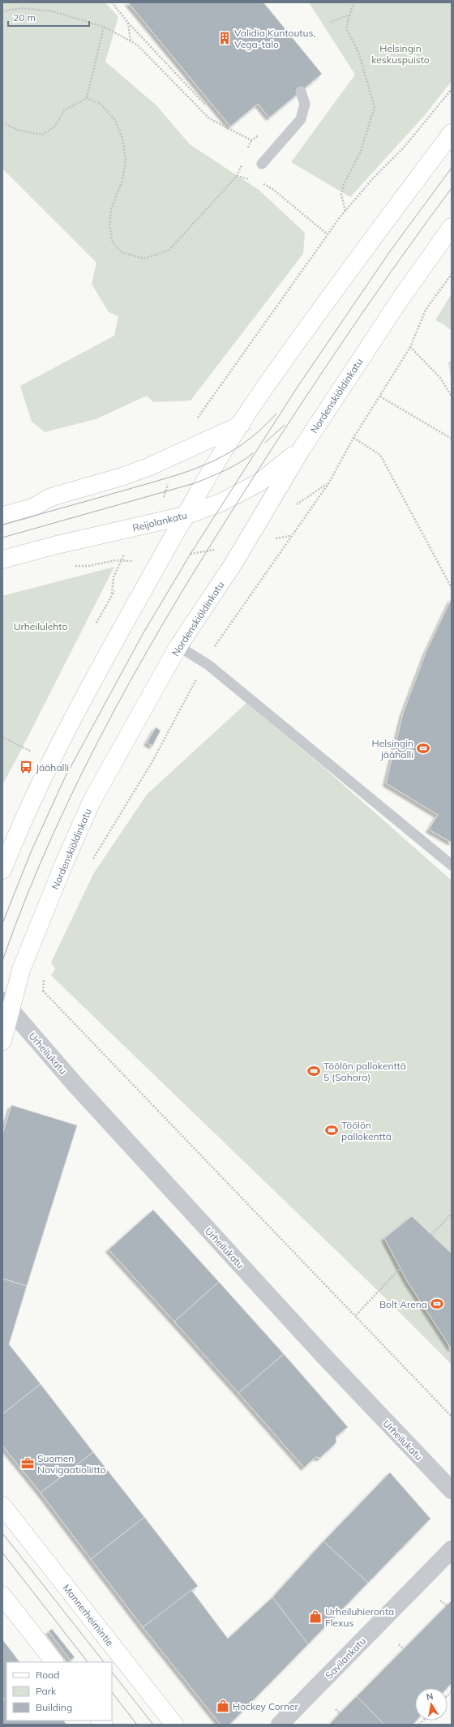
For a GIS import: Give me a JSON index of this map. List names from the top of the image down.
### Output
{
  "streets": {
    "main road": ["Nordenskiöldinkatu", "Reijolankatu", "Mannerheimintie"],
    "street": ["Urheilukatu", "Savilankatu"]
  },
  "crossings": [
    ["Nordenskiöldinkatu", "Reijolankatu"],
    ["Nordenskiöldinkatu", "Urheilukatu"]
  ],
  "parks": ["Helsingin keskuspuisto", "Urheilulehto"],
  "places": {
    "building": ["Validia Kuntoutus, Vega-talo"],
    "sports": [
      "Helsingin jäähalli",
      "Töölön pallokenttä 5 (Sahara)",
      "Töölön pallokenttä",
      "Bolt Arena"
    ],
    "bus stop": ["Jäähalli"],
    "office": ["Suomen Navigaatioliitto"],
    "shop": ["Urheiluhieronta Flexus", "Hockey Corner"]
  },
  "legend": ["Road", "Park", "Building"],
  "scale_bar": "20 m",
  "north": "top"
}
